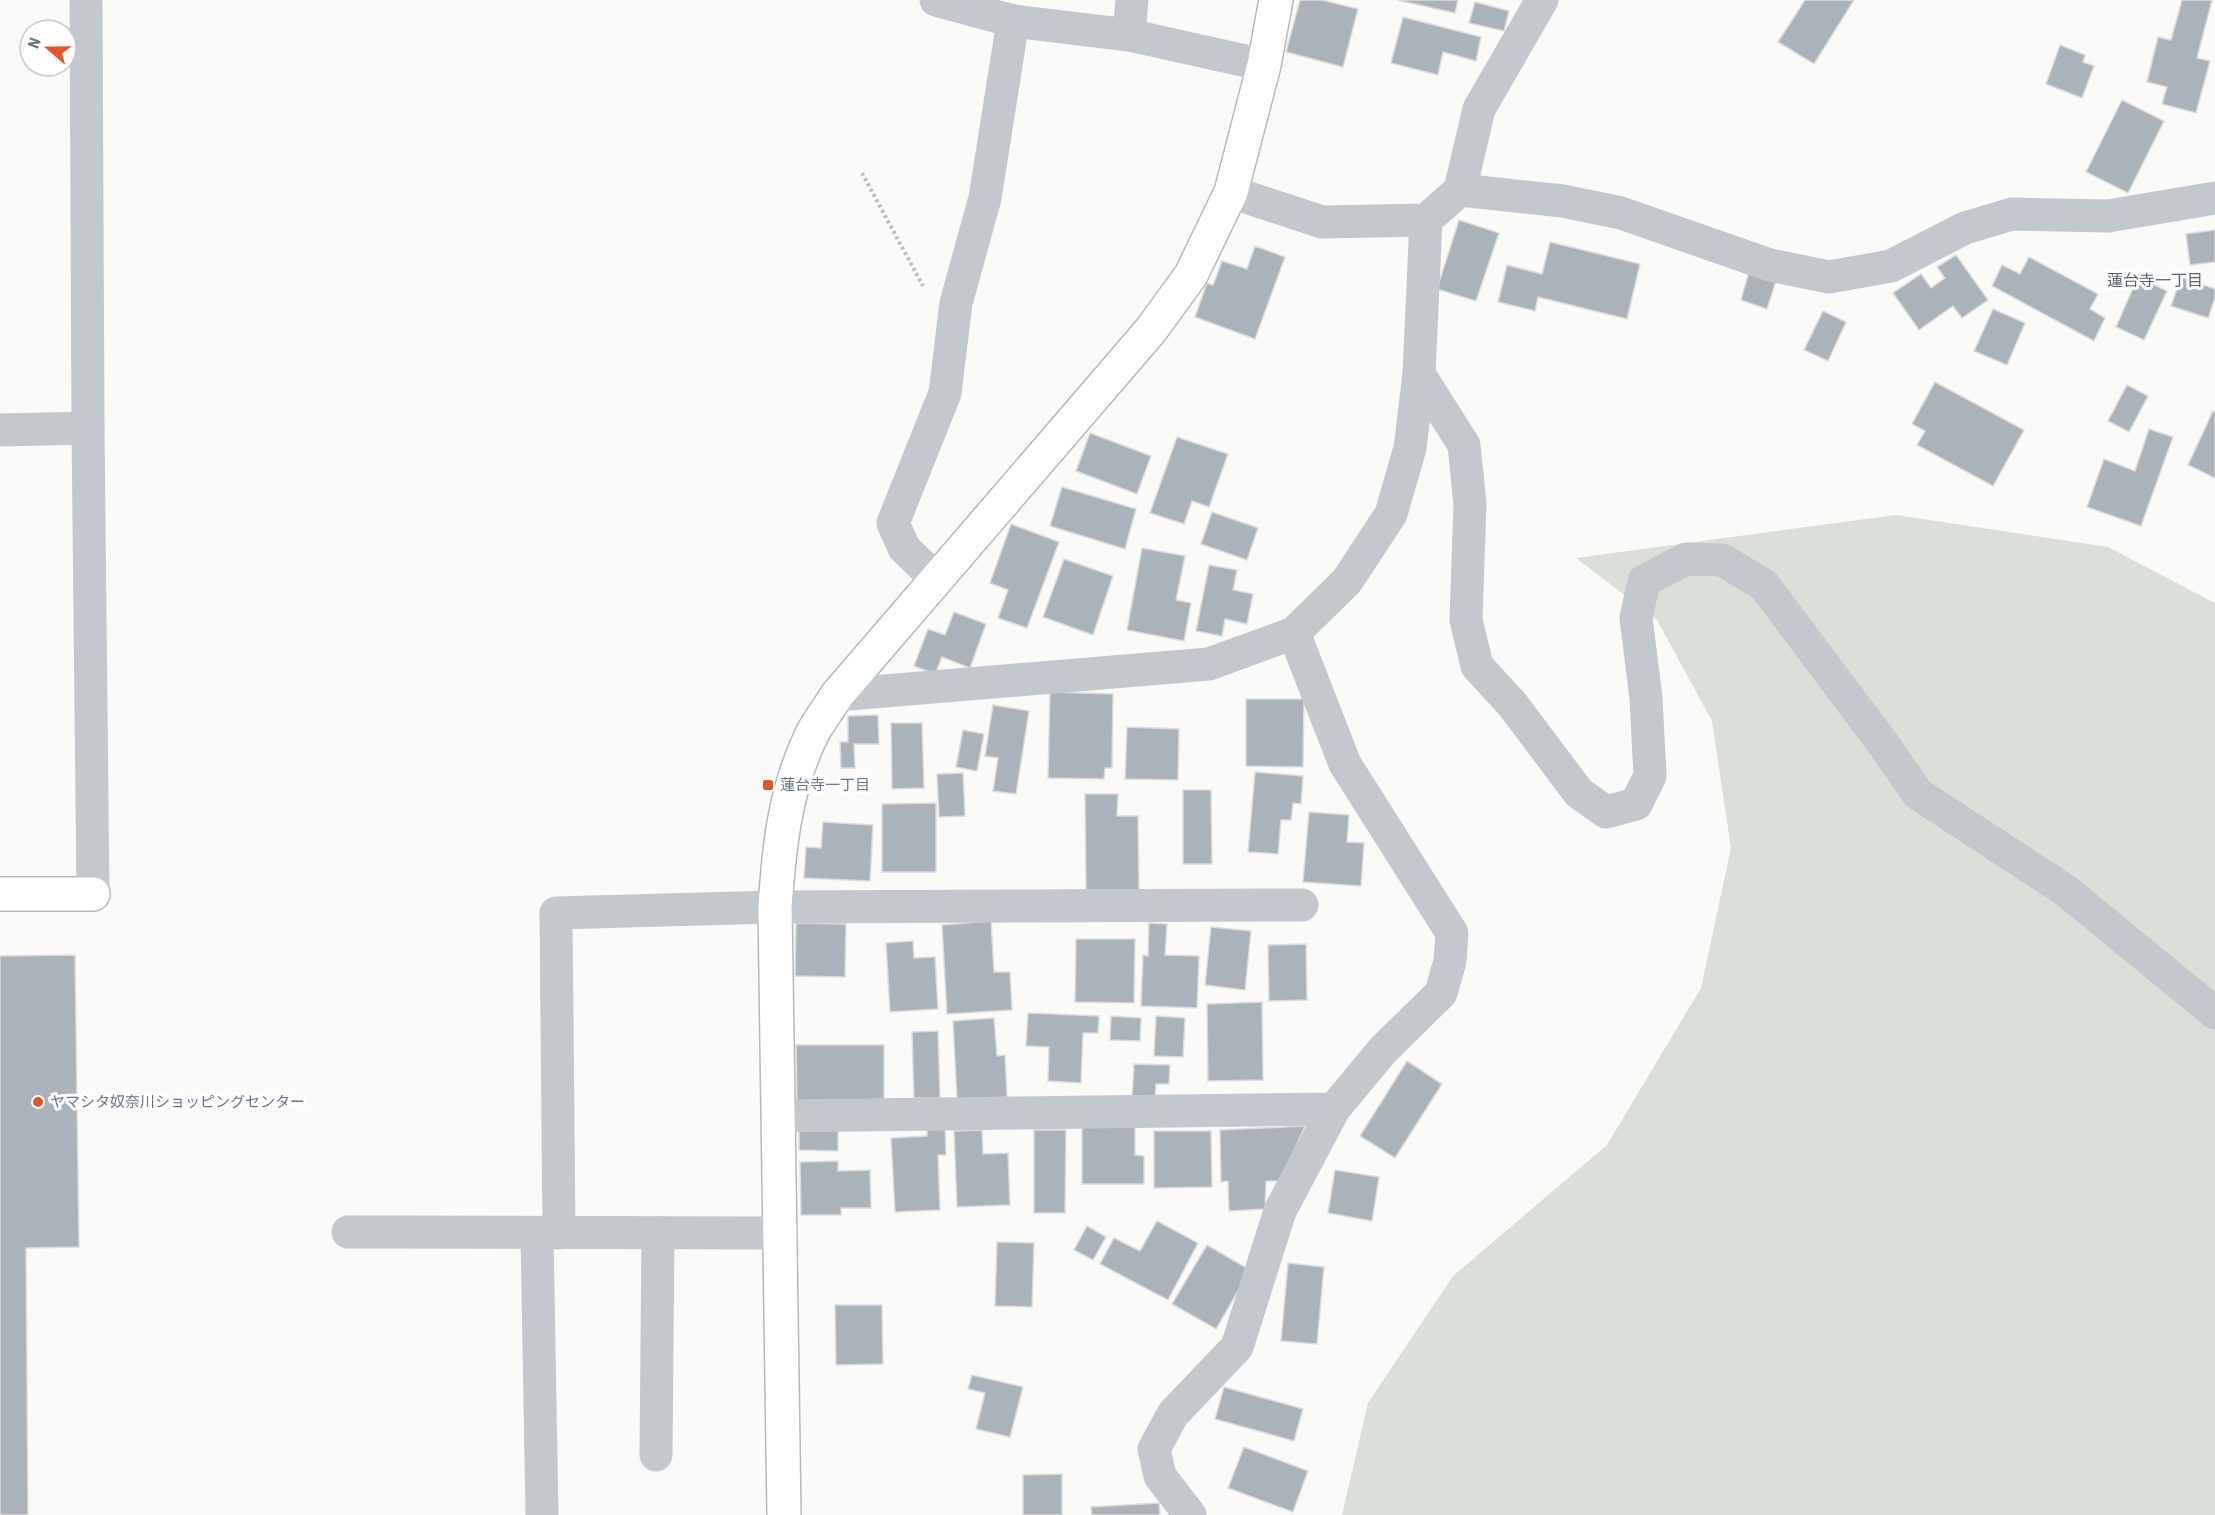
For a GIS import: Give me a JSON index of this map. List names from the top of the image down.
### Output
{
  "districts": ["蓮台寺一丁目"],
  "places": {
    "transit": ["蓮台寺一丁目"],
    "other": ["ヤマシタ奴奈川ショッピングセンター"]
  },
  "north": "left"
}
